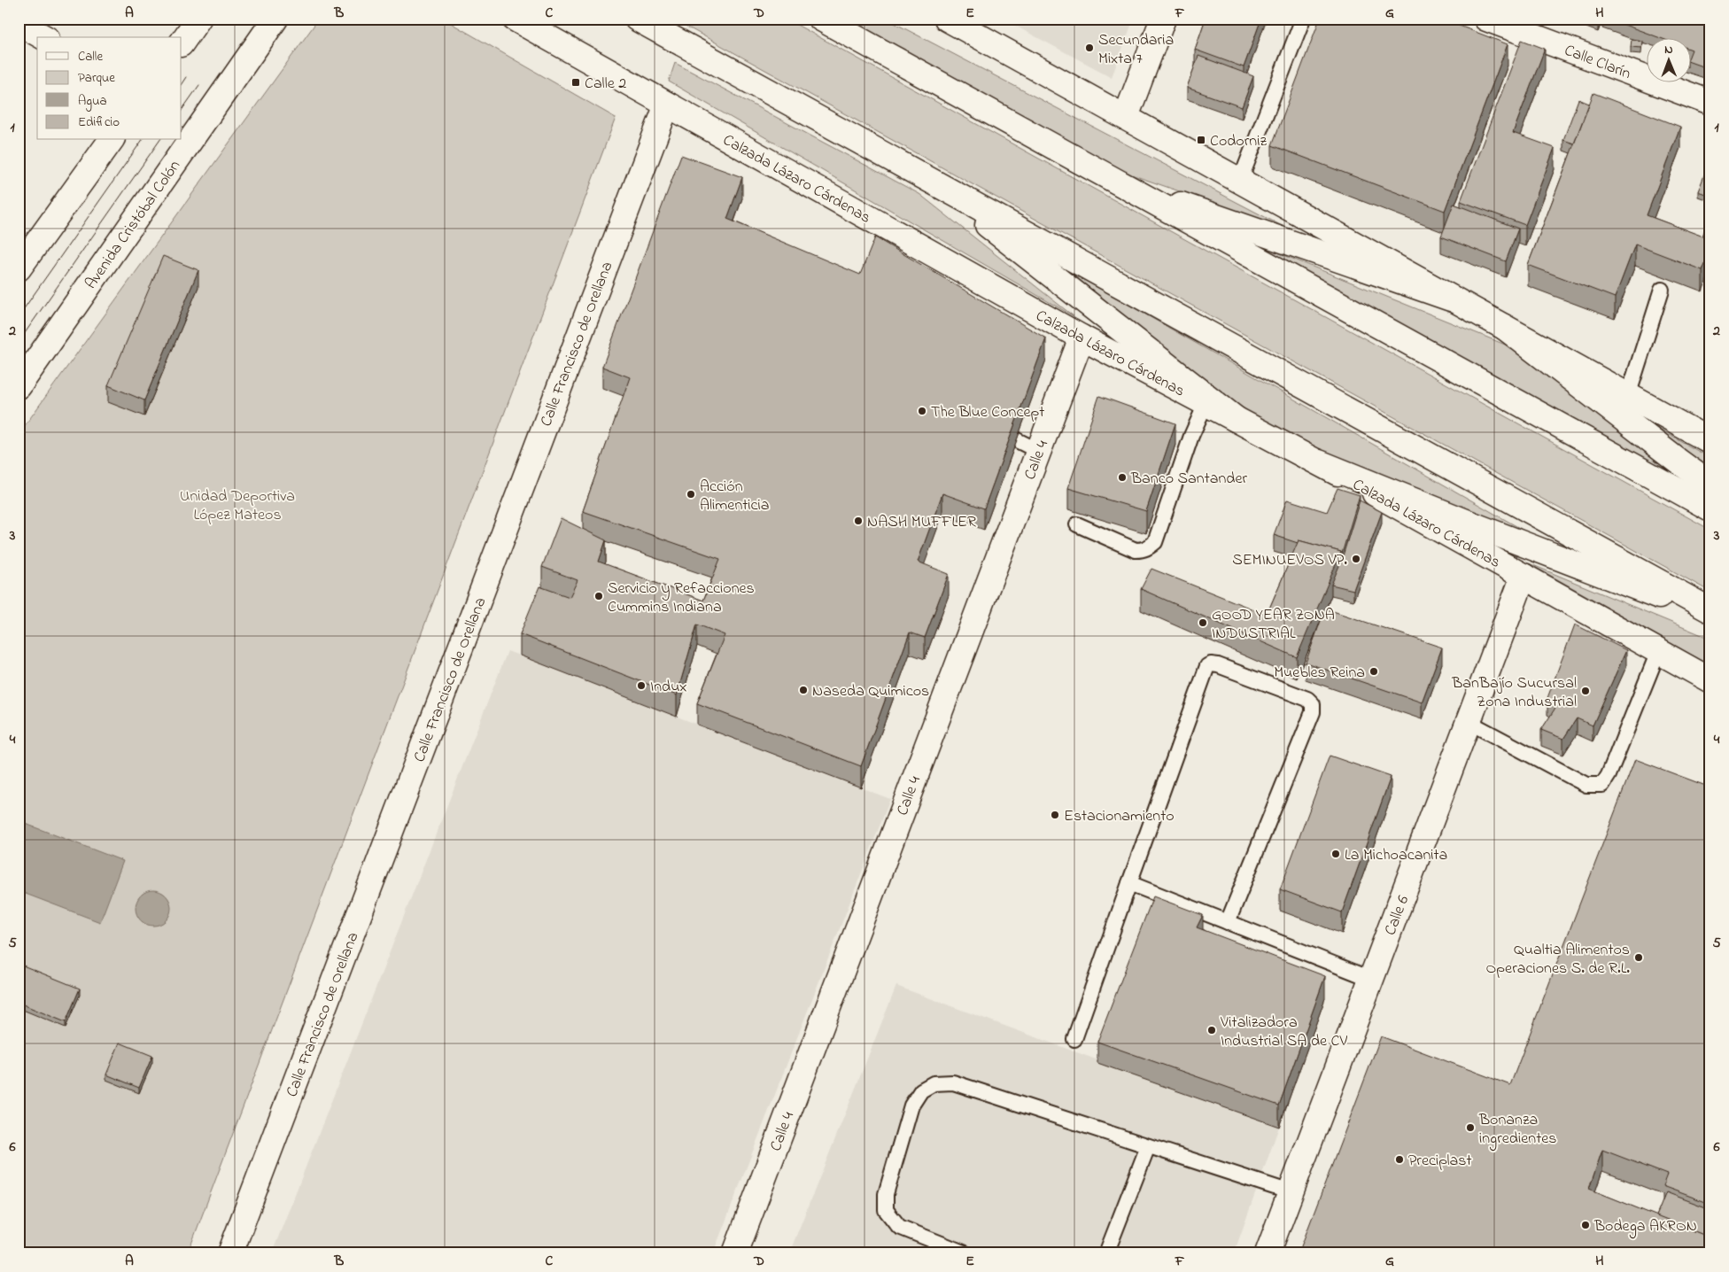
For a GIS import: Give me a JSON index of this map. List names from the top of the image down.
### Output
{
  "streets": {
    "main road": [
      "Calle Clarín",
      "Calzada Lázaro Cárdenas",
      "Avenida Cristóbal Colón",
      "Calle Francisco de Orellana",
      "Calle 4",
      "Calle 6"
    ]
  },
  "crossings": [
    ["Calzada Lázaro Cárdenas", "Calle Francisco de Orellana"],
    ["Calzada Lázaro Cárdenas", "Calle 4"],
    ["Calzada Lázaro Cárdenas", "Calle 6"]
  ],
  "parks": ["Unidad Deportiva López Mateos"],
  "places": {
    "other": [
      "Secundaria Mixta 7",
      "The Blue Concept",
      "Banco Santander",
      "Acción Alimenticia",
      "NASH MUFFLER",
      "SEMINUEVOS VP.",
      "Servicio y Refacciones Cummins Indiana",
      "GOOD YEAR ZONA INDUSTRIAL",
      "Muebles Reina",
      "Indux",
      "Naseda Quimicos",
      "BanBajío Sucursal Zona Industrial",
      "Estacionamiento",
      "La Michoacanita",
      "Qualtia Alimentos Operaciones S. de R.L.",
      "Vitalizadora Industrial SA de CV",
      "Bonanza ingredientes",
      "Preciplast",
      "Bodega AKRON"
    ],
    "transit": ["Calle 2", "Codorniz"]
  },
  "legend": [
    "Calle",
    "Parque",
    "Agua",
    "Edificio"
  ],
  "north": "top",
  "grid": {
    "columns": [
      "A",
      "B",
      "C",
      "D",
      "E",
      "F",
      "G",
      "H"
    ],
    "rows": [
      "1",
      "2",
      "3",
      "4",
      "5",
      "6"
    ]
  }
}
